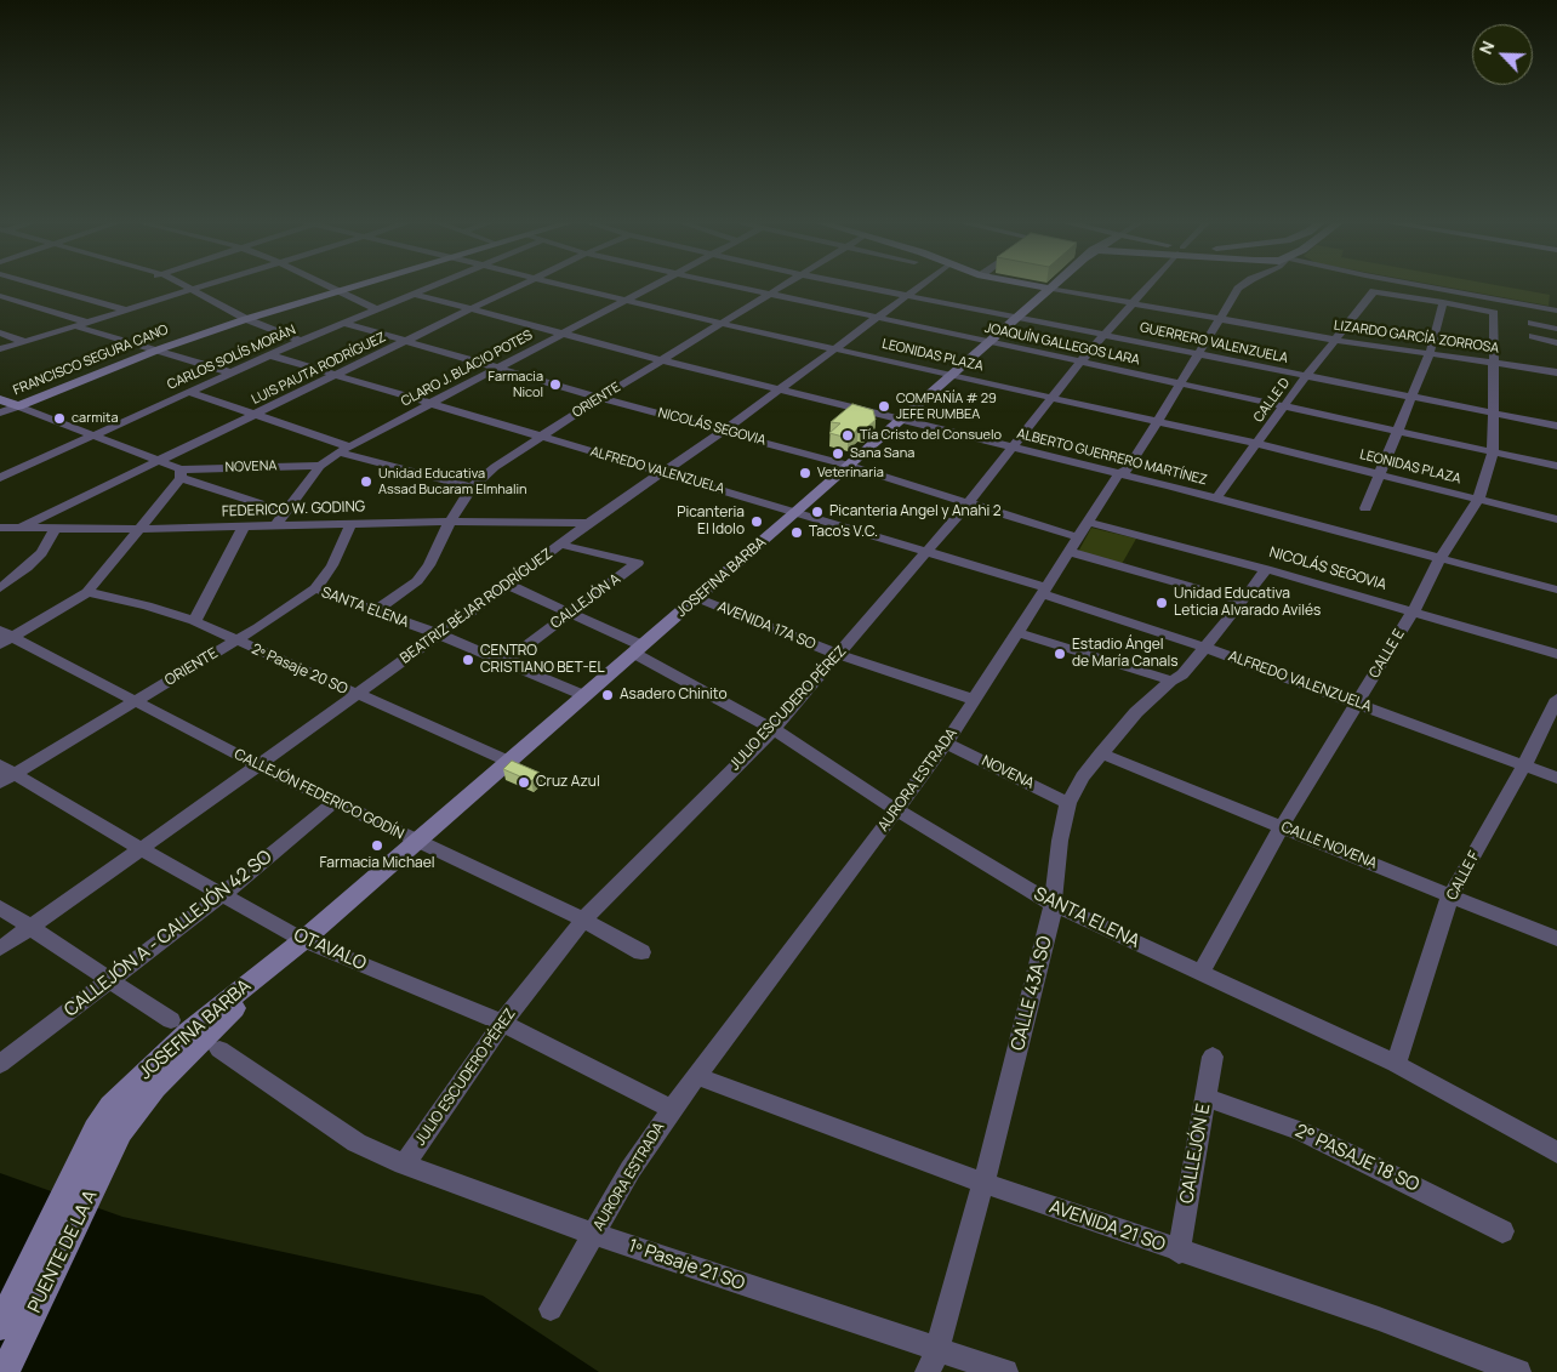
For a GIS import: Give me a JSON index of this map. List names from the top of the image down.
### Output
{
  "streets": {
    "street": [
      "LIZARDO GARCÍA ZORROSA",
      "GUERRERO VALENZUELA",
      "JOAQUÍN GALLEGOS LARA",
      "LEONIDAS PLAZA",
      "CARLOS SOLÍS MORÁN",
      "FRANCISCO SEGURA CANO",
      "LUIS PAUTA RODRÍGUEZ",
      "CLARO J. BLACIO POTES",
      "ORIENTE",
      "CALLE D",
      "NICOLÁS SEGOVIA",
      "ALBERTO GUERRERO MARTÍNEZ",
      "NOVENA",
      "ALFREDO VALENZUELA",
      "FEDERICO W. GODING",
      "JOSEFINA BARBA",
      "CALLEJÓN A",
      "BEATRIZ BÉJAR RODRÍGUEZ",
      "SANTA ELENA",
      "AVENIDA 17A SO",
      "CALLE E",
      "2º Pasaje 20 SO",
      "JULIO ESCUDERO PÉREZ",
      "AURORA ESTRADA",
      "CALLEJÓN FEDERICO GODÍN",
      "CALLE NOVENA",
      "CALLE F",
      "CALLEJÓN A - CALLEJÓN 42 SO",
      "OTAVALO",
      "CALLE 43A SO",
      "CALLEJÓN E",
      "2° PASAJE 18 SO",
      "AVENIDA 21 SO",
      "PUENTE DE LA A",
      "1º Pasaje 21 SO"
    ]
  },
  "crossings": [
    ["LIZARDO GARCÍA ZORROSA", "CALLE D"],
    ["LIZARDO GARCÍA ZORROSA", "JOSEFINA BARBA"],
    ["LIZARDO GARCÍA ZORROSA", "CALLE E"],
    ["LIZARDO GARCÍA ZORROSA", "JULIO ESCUDERO PÉREZ"],
    ["LIZARDO GARCÍA ZORROSA", "AURORA ESTRADA"],
    ["GUERRERO VALENZUELA", "CALLE D"],
    ["GUERRERO VALENZUELA", "JOSEFINA BARBA"],
    ["GUERRERO VALENZUELA", "BEATRIZ BÉJAR RODRÍGUEZ"],
    ["GUERRERO VALENZUELA", "CALLE E"],
    ["GUERRERO VALENZUELA", "JULIO ESCUDERO PÉREZ"],
    ["GUERRERO VALENZUELA", "AURORA ESTRADA"],
    ["JOAQUÍN GALLEGOS LARA", "ORIENTE"],
    ["JOAQUÍN GALLEGOS LARA", "CALLE D"],
    ["JOAQUÍN GALLEGOS LARA", "JOSEFINA BARBA"],
    ["JOAQUÍN GALLEGOS LARA", "BEATRIZ BÉJAR RODRÍGUEZ"],
    ["JOAQUÍN GALLEGOS LARA", "CALLE E"],
    ["JOAQUÍN GALLEGOS LARA", "JULIO ESCUDERO PÉREZ"],
    ["JOAQUÍN GALLEGOS LARA", "AURORA ESTRADA"],
    ["LEONIDAS PLAZA", "CLARO J. BLACIO POTES"],
    ["LEONIDAS PLAZA", "ORIENTE"],
    ["LEONIDAS PLAZA", "CALLE D"],
    ["LEONIDAS PLAZA", "JOSEFINA BARBA"],
    ["LEONIDAS PLAZA", "BEATRIZ BÉJAR RODRÍGUEZ"],
    ["LEONIDAS PLAZA", "CALLE E"],
    ["LEONIDAS PLAZA", "JULIO ESCUDERO PÉREZ"],
    ["LEONIDAS PLAZA", "AURORA ESTRADA"],
    ["CARLOS SOLÍS MORÁN", "NICOLÁS SEGOVIA"],
    ["CARLOS SOLÍS MORÁN", "ALBERTO GUERRERO MARTÍNEZ"],
    ["CARLOS SOLÍS MORÁN", "ALFREDO VALENZUELA"],
    ["LUIS PAUTA RODRÍGUEZ", "NICOLÁS SEGOVIA"],
    ["LUIS PAUTA RODRÍGUEZ", "ALBERTO GUERRERO MARTÍNEZ"],
    ["LUIS PAUTA RODRÍGUEZ", "ALFREDO VALENZUELA"],
    ["LUIS PAUTA RODRÍGUEZ", "FEDERICO W. GODING"],
    ["CLARO J. BLACIO POTES", "NICOLÁS SEGOVIA"],
    ["CLARO J. BLACIO POTES", "ALBERTO GUERRERO MARTÍNEZ"],
    ["CLARO J. BLACIO POTES", "NOVENA"],
    ["CLARO J. BLACIO POTES", "ALFREDO VALENZUELA"],
    ["CLARO J. BLACIO POTES", "FEDERICO W. GODING"],
    ["ORIENTE", "NICOLÁS SEGOVIA"],
    ["ORIENTE", "ALBERTO GUERRERO MARTÍNEZ"],
    ["ORIENTE", "ALFREDO VALENZUELA"],
    ["ORIENTE", "FEDERICO W. GODING"],
    ["ORIENTE", "SANTA ELENA"],
    ["ORIENTE", "2º Pasaje 20 SO"],
    ["ORIENTE", "CALLEJÓN FEDERICO GODÍN"],
    ["ORIENTE", "OTAVALO"],
    ["CALLE D", "ALBERTO GUERRERO MARTÍNEZ"],
    ["CALLE D", "CALLE E"],
    ["NICOLÁS SEGOVIA", "JOSEFINA BARBA"],
    ["NICOLÁS SEGOVIA", "BEATRIZ BÉJAR RODRÍGUEZ"],
    ["NICOLÁS SEGOVIA", "CALLE E"],
    ["NICOLÁS SEGOVIA", "JULIO ESCUDERO PÉREZ"],
    ["NICOLÁS SEGOVIA", "AURORA ESTRADA"],
    ["NICOLÁS SEGOVIA", "CALLE 43A SO"],
    ["ALBERTO GUERRERO MARTÍNEZ", "JOSEFINA BARBA"],
    ["ALBERTO GUERRERO MARTÍNEZ", "BEATRIZ BÉJAR RODRÍGUEZ"],
    ["ALBERTO GUERRERO MARTÍNEZ", "CALLE E"],
    ["ALBERTO GUERRERO MARTÍNEZ", "JULIO ESCUDERO PÉREZ"],
    ["ALBERTO GUERRERO MARTÍNEZ", "AURORA ESTRADA"],
    ["NOVENA", "AURORA ESTRADA"],
    ["NOVENA", "CALLE 43A SO"],
    ["ALFREDO VALENZUELA", "JOSEFINA BARBA"],
    ["ALFREDO VALENZUELA", "BEATRIZ BÉJAR RODRÍGUEZ"],
    ["ALFREDO VALENZUELA", "CALLE E"],
    ["ALFREDO VALENZUELA", "JULIO ESCUDERO PÉREZ"],
    ["ALFREDO VALENZUELA", "AURORA ESTRADA"],
    ["ALFREDO VALENZUELA", "CALLE F"],
    ["ALFREDO VALENZUELA", "CALLE 43A SO"],
    ["FEDERICO W. GODING", "BEATRIZ BÉJAR RODRÍGUEZ"],
    ["JOSEFINA BARBA", "SANTA ELENA"],
    ["JOSEFINA BARBA", "AVENIDA 17A SO"],
    ["JOSEFINA BARBA", "2º Pasaje 20 SO"],
    ["JOSEFINA BARBA", "CALLEJÓN FEDERICO GODÍN"],
    ["JOSEFINA BARBA", "OTAVALO"],
    ["JOSEFINA BARBA", "PUENTE DE LA A"],
    ["CALLEJÓN A", "BEATRIZ BÉJAR RODRÍGUEZ"],
    ["CALLEJÓN A", "SANTA ELENA"],
    ["BEATRIZ BÉJAR RODRÍGUEZ", "SANTA ELENA"],
    ["BEATRIZ BÉJAR RODRÍGUEZ", "2º Pasaje 20 SO"],
    ["BEATRIZ BÉJAR RODRÍGUEZ", "CALLEJÓN FEDERICO GODÍN"],
    ["BEATRIZ BÉJAR RODRÍGUEZ", "OTAVALO"],
    ["SANTA ELENA", "CALLE E"],
    ["SANTA ELENA", "JULIO ESCUDERO PÉREZ"],
    ["SANTA ELENA", "AURORA ESTRADA"],
    ["SANTA ELENA", "CALLE F"],
    ["SANTA ELENA", "CALLE 43A SO"],
    ["AVENIDA 17A SO", "JULIO ESCUDERO PÉREZ"],
    ["AVENIDA 17A SO", "AURORA ESTRADA"],
    ["CALLE E", "CALLE NOVENA"],
    ["JULIO ESCUDERO PÉREZ", "CALLEJÓN FEDERICO GODÍN"],
    ["JULIO ESCUDERO PÉREZ", "OTAVALO"],
    ["JULIO ESCUDERO PÉREZ", "1º Pasaje 21 SO"],
    ["AURORA ESTRADA", "OTAVALO"],
    ["AURORA ESTRADA", "AVENIDA 21 SO"],
    ["AURORA ESTRADA", "1º Pasaje 21 SO"],
    ["CALLEJÓN FEDERICO GODÍN", "CALLEJÓN A - CALLEJÓN 42 SO"],
    ["CALLE NOVENA", "CALLE F"],
    ["CALLE NOVENA", "CALLE 43A SO"],
    ["CALLEJÓN A - CALLEJÓN 42 SO", "OTAVALO"],
    ["CALLE 43A SO", "AVENIDA 21 SO"],
    ["CALLE 43A SO", "1º Pasaje 21 SO"],
    ["CALLEJÓN E", "2° PASAJE 18 SO"],
    ["CALLEJÓN E", "AVENIDA 21 SO"]
  ],
  "places": [
    "Farmacia Nicol",
    "COMPAÑÍA # 29 JEFE RUMBEA",
    "carmita",
    "Tía Cristo del Consuelo",
    "Sana Sana",
    "Veterinaria",
    "Unidad Educativa Assad Bucaram Elmhalin",
    "Picanteria Angel y Anahi 2",
    "Picanteria El Idolo",
    "Taco's V.C.",
    "Unidad Educativa Leticia Alvarado Avilés",
    "Estadio Ángel de María Canals",
    "CENTRO CRISTIANO BET-EL",
    "Asadero Chinito",
    "Cruz Azul",
    "Farmacia Michael"
  ],
  "north": "top left"
}
